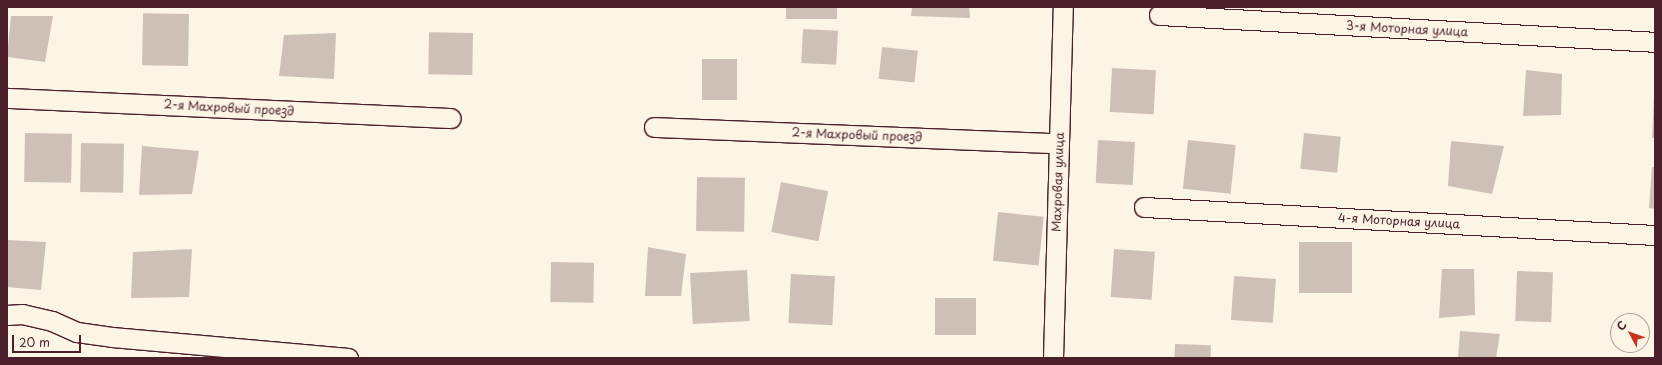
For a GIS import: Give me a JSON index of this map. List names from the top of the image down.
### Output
{
  "streets": {
    "street": [
      "3-я Моторная улица",
      "2-я Махровый проезд",
      "Махровая улица",
      "4-я Моторная улица"
    ]
  },
  "crossings": [
    ["2-я Махровый проезд", "Махровая улица"]
  ],
  "scale_bar": "20 m",
  "north": "top left"
}
